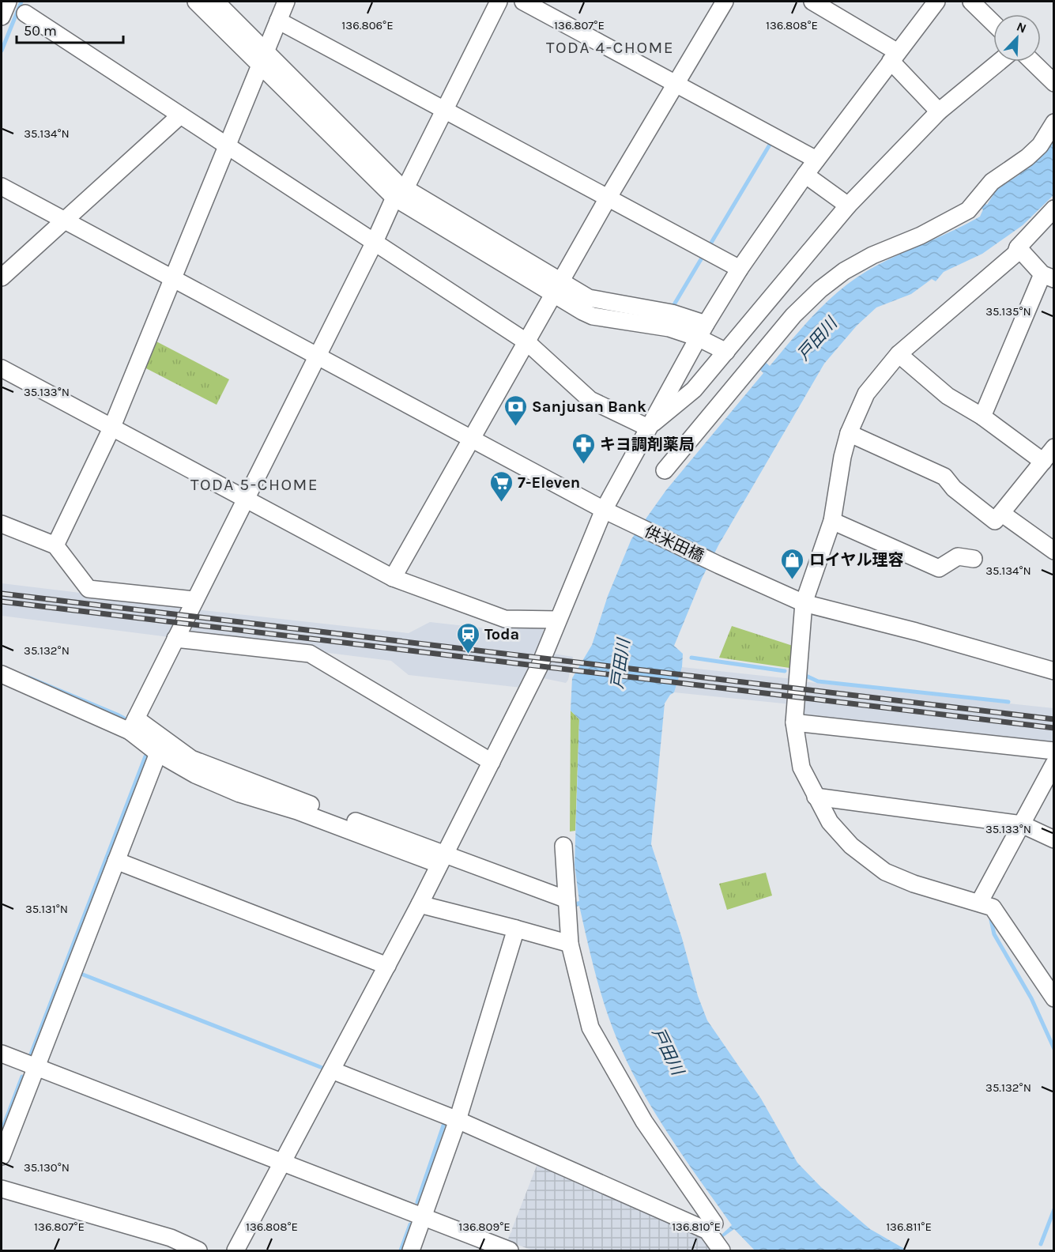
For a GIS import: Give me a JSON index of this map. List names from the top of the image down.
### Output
{
  "streets": {
    "street": ["供米田橋"]
  },
  "districts": ["TODA 4-CHOME", "TODA 5-CHOME"],
  "water": ["戸田川"],
  "places": {
    "bank": ["Sanjusan Bank"],
    "pharmacy": ["キヨ調剤薬局"],
    "supermarket": ["7-Eleven"],
    "shop": ["ロイヤル理容"],
    "station": ["Toda"]
  },
  "scale_bar": "50 m",
  "north": "top right",
  "coordinates": [
    "136.806°E",
    "136.807°E",
    "136.808°E",
    "35.134°N",
    "35.135°N",
    "35.133°N",
    "35.132°N",
    "35.131°N",
    "35.130°N",
    "136.809°E",
    "136.810°E",
    "136.811°E"
  ]
}
